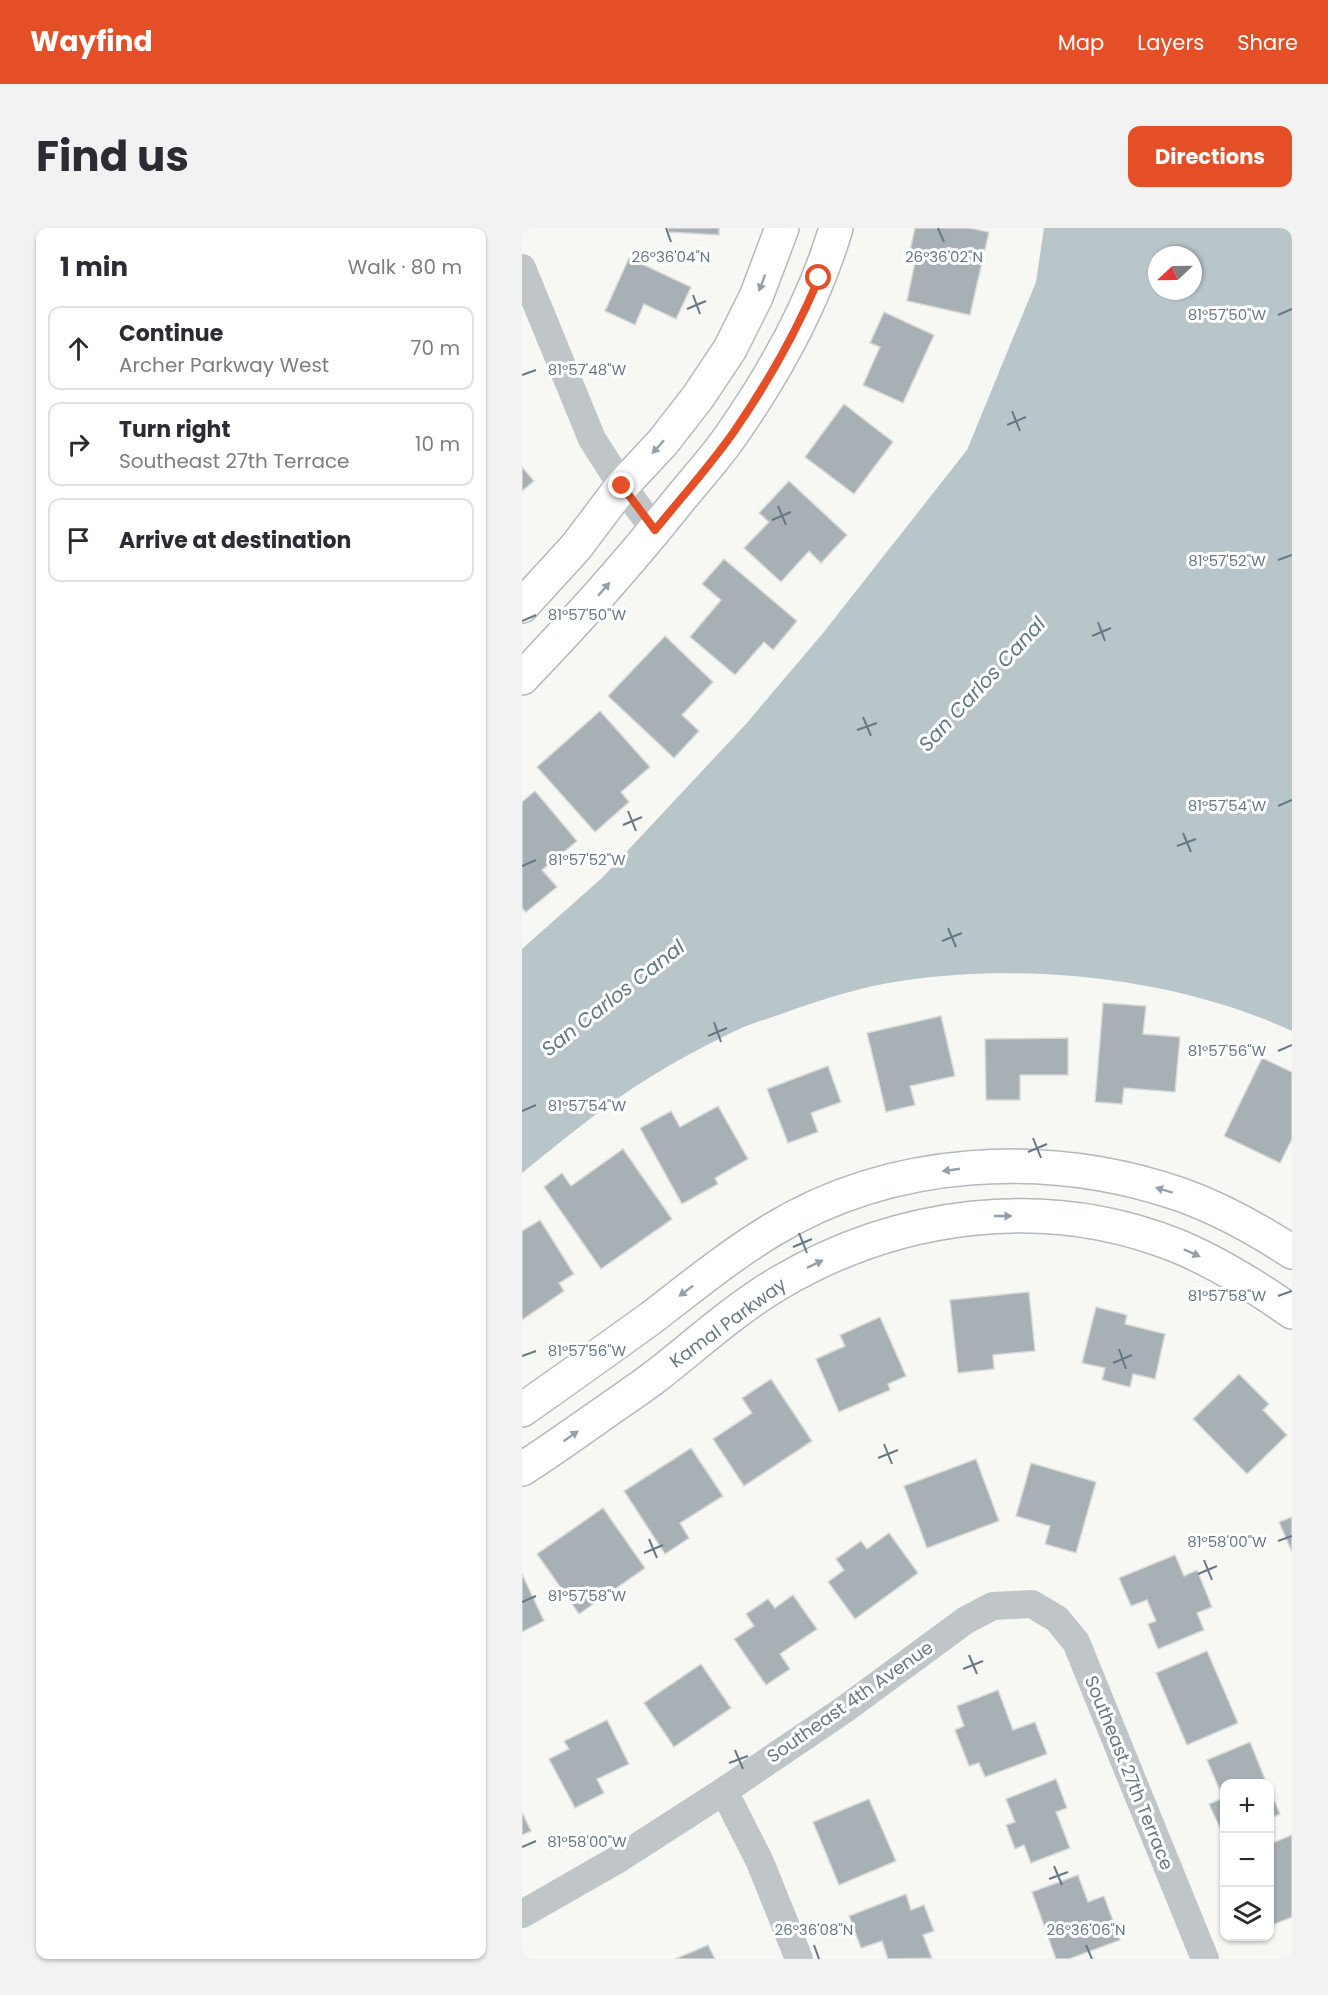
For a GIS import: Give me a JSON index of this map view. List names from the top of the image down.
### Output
{
  "streets": {
    "street": ["Kamal Parkway", "Southeast 4th Avenue", "Southeast 27th Terrace"]
  },
  "crossings": [
    ["Southeast 4th Avenue", "Southeast 27th Terrace"]
  ],
  "water": ["San Carlos Canal"],
  "north": "left",
  "page": {
    "header": "Wayfind",
    "nav": ["Map", "Layers", "Share"],
    "title": "Find us",
    "buttons": "Directions",
    "heading": ["1 min", "Walk · 80 m"],
    "list": [
      ["Continue", "Archer Parkway West", "70 m"],
      ["Turn right", "Southeast 27th Terrace", "10 m"],
      "Arrive at destination"
    ],
    "map_buttons": ["+", "−"]
  },
  "coordinates": [
    "26°36'04\"N",
    "26°36'02\"N",
    "81°57'50\"W",
    "81°57'48\"W",
    "81°57'52\"W",
    "81°57'54\"W",
    "81°57'56\"W",
    "81°57'58\"W",
    "81°58'00\"W",
    "26°36'08\"N",
    "26°36'06\"N"
  ]
}
